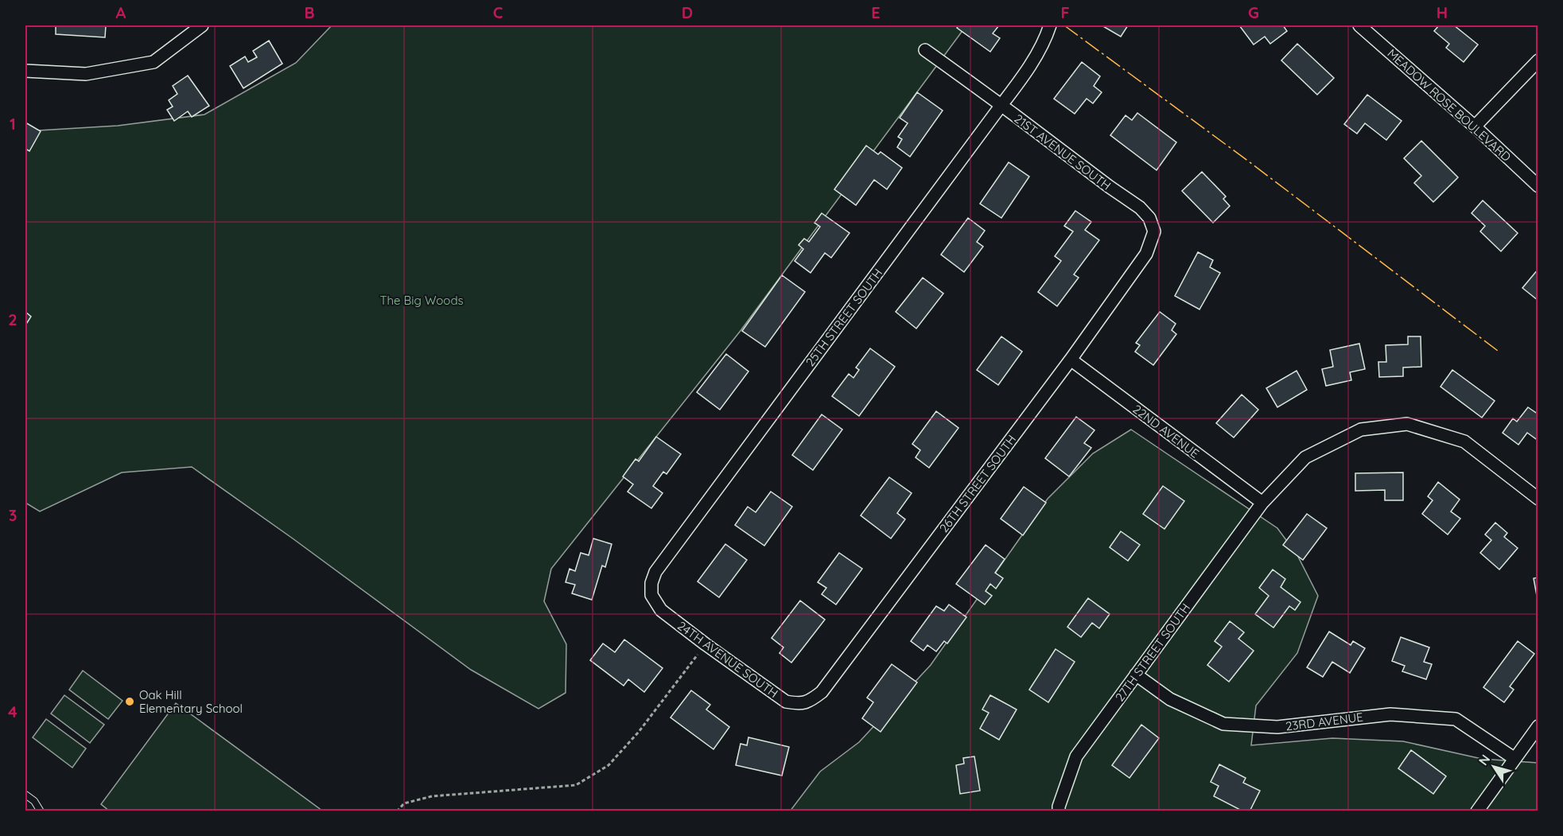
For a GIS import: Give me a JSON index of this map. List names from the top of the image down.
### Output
{
  "streets": {
    "street": [
      "MEADOW ROSE BOULEVARD",
      "21ST AVENUE SOUTH",
      "25TH STREET SOUTH",
      "22ND AVENUE",
      "26TH STREET SOUTH",
      "27TH STREET SOUTH",
      "24TH AVENUE SOUTH",
      "23RD AVENUE"
    ]
  },
  "crossings": [
    ["21ST AVENUE SOUTH", "25TH STREET SOUTH"],
    ["21ST AVENUE SOUTH", "26TH STREET SOUTH"],
    ["25TH STREET SOUTH", "24TH AVENUE SOUTH"],
    ["22ND AVENUE", "26TH STREET SOUTH"],
    ["22ND AVENUE", "27TH STREET SOUTH"],
    ["26TH STREET SOUTH", "24TH AVENUE SOUTH"],
    ["27TH STREET SOUTH", "23RD AVENUE"]
  ],
  "parks": ["The Big Woods"],
  "places": ["Oak Hill Elementary School"],
  "north": "top left",
  "grid": {
    "columns": [
      "A",
      "B",
      "C",
      "D",
      "E",
      "F",
      "G",
      "H"
    ],
    "rows": [
      "1",
      "2",
      "3",
      "4"
    ]
  }
}
